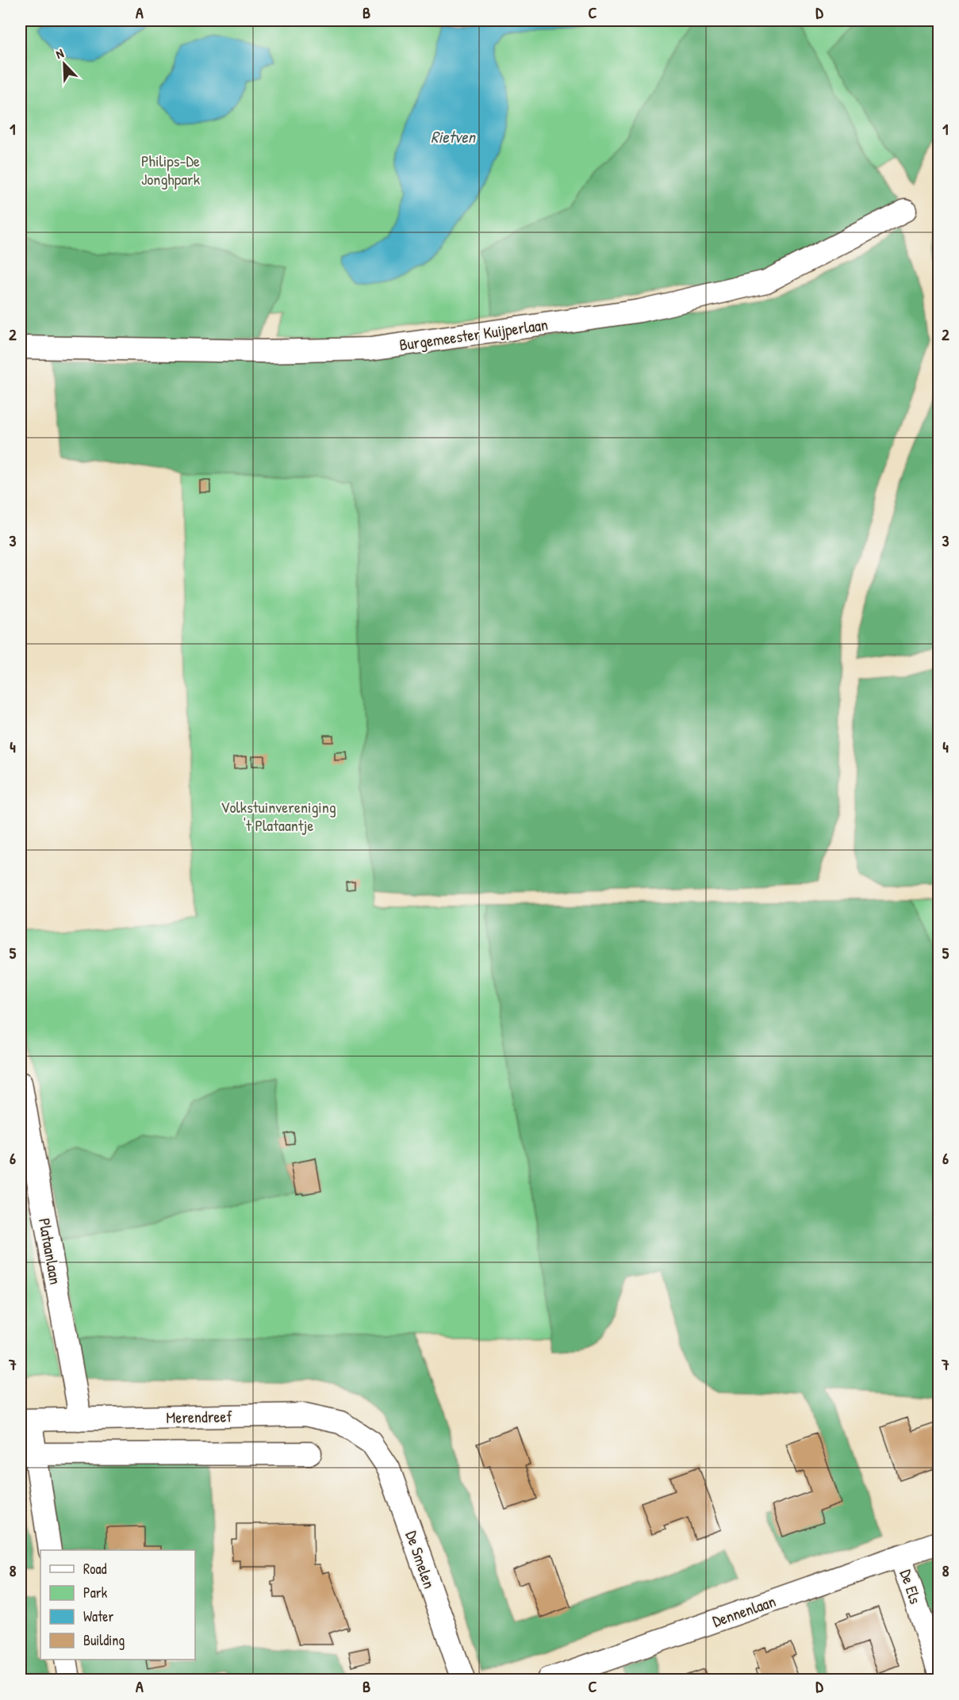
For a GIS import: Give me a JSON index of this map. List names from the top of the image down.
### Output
{
  "streets": {
    "street": [
      "Burgemeester Kuijperlaan",
      "Plataanlaan",
      "Merendreef",
      "De Smelen",
      "De Els",
      "Dennenlaan"
    ]
  },
  "crossings": [
    ["Plataanlaan", "Merendreef"],
    ["Merendreef", "De Smelen"],
    ["De Els", "Dennenlaan"]
  ],
  "water": ["Rietven"],
  "parks": ["Philips-De Jonghpark", "Volkstuinvereniging 't Plataantje"],
  "legend": [
    "Road",
    "Park",
    "Water",
    "Building"
  ],
  "north": "top left",
  "grid": {
    "columns": [
      "A",
      "B",
      "C",
      "D"
    ],
    "rows": [
      "1",
      "2",
      "3",
      "4",
      "5",
      "6",
      "7",
      "8"
    ]
  }
}
